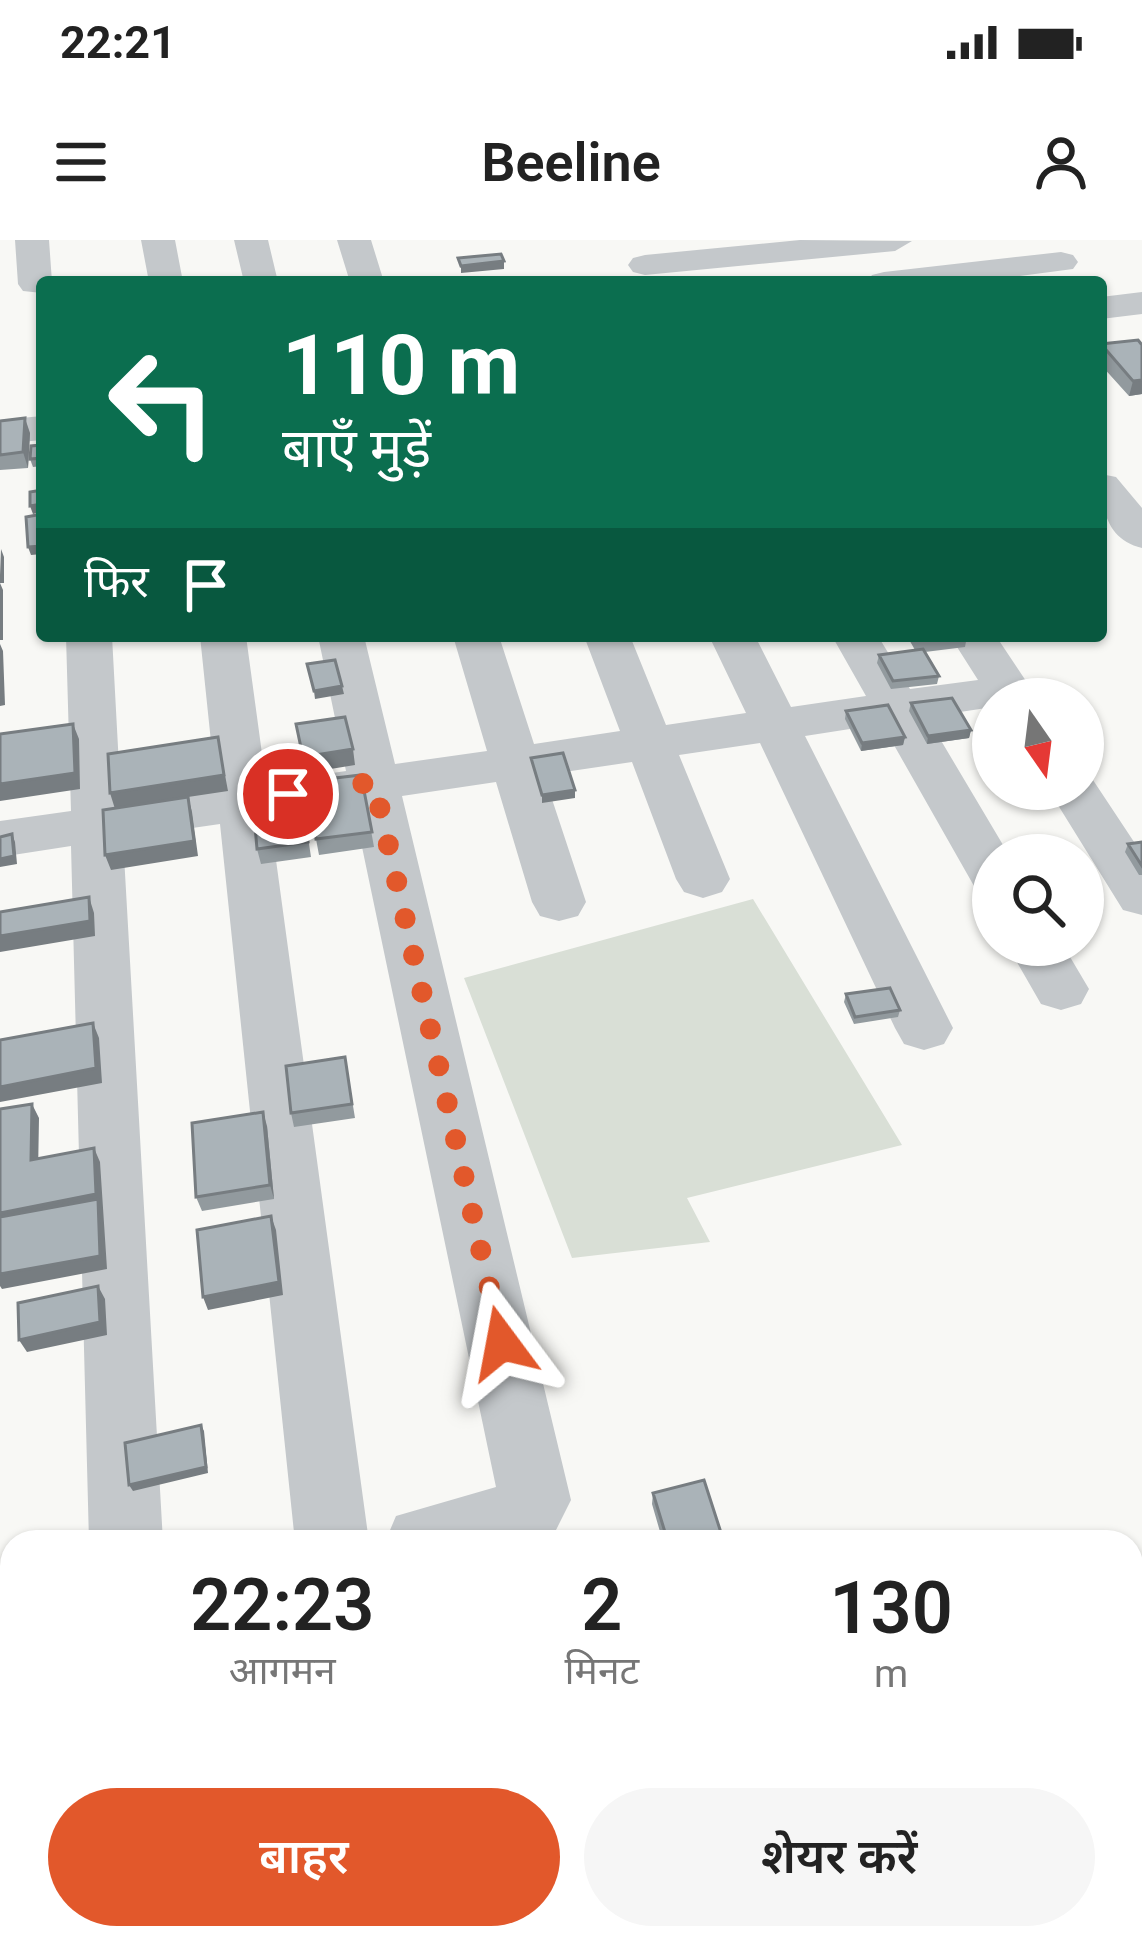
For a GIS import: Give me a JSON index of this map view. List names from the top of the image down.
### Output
{
  "north": "bottom",
  "page": {
    "status": "22:21",
    "header": "Beeline",
    "turn": ["110 m", "बाएँ मुड़ें"],
    "then": "फिर",
    "eta": [
      "22:23",
      "आगमन",
      "2",
      "मिनट",
      "130",
      "m"
    ],
    "buttons": ["बाहर", "शेयर करें"]
  }
}
